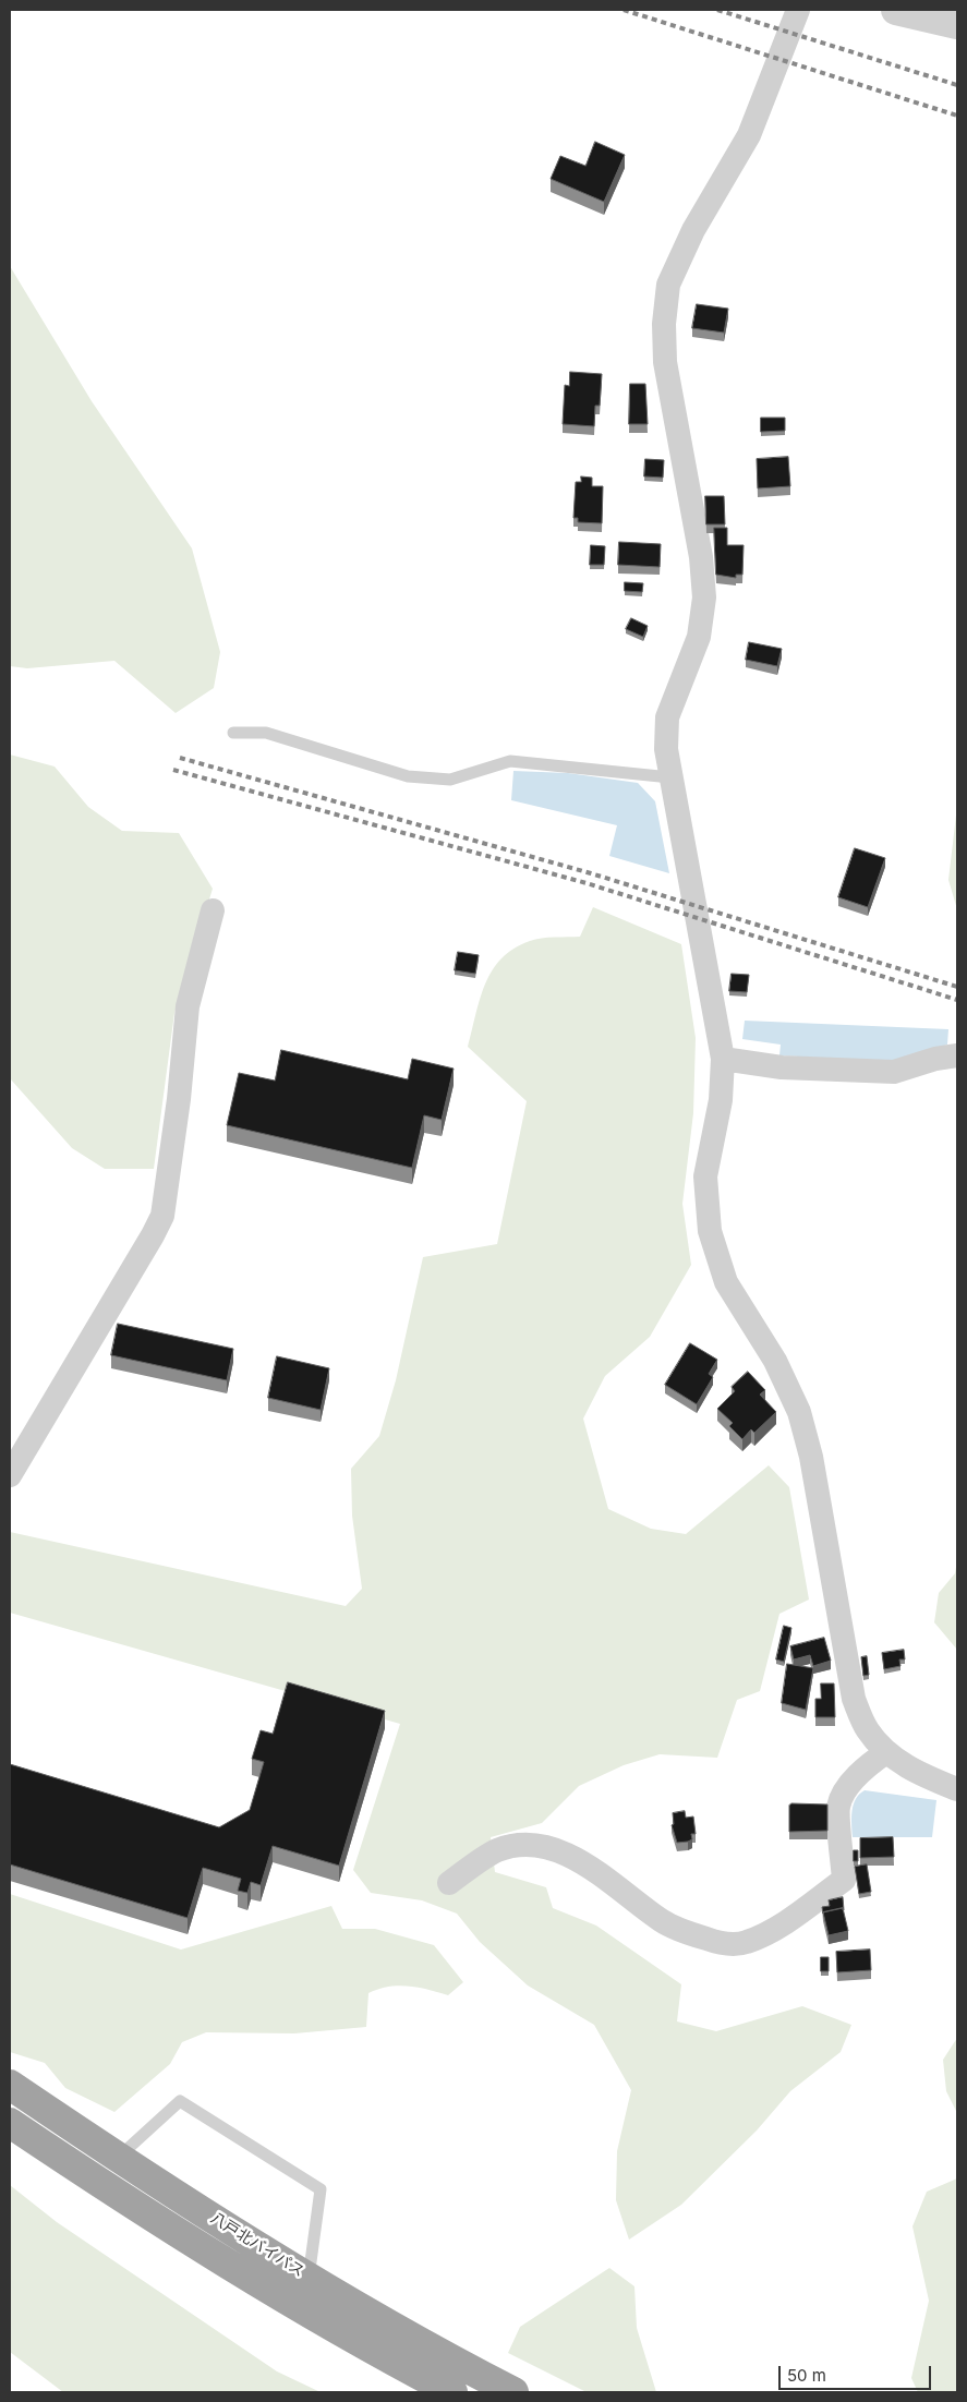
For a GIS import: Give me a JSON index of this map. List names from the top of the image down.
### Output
{
  "streets": {
    "highway": ["八戸北バイパス"]
  },
  "scale_bar": "50 m"
}
